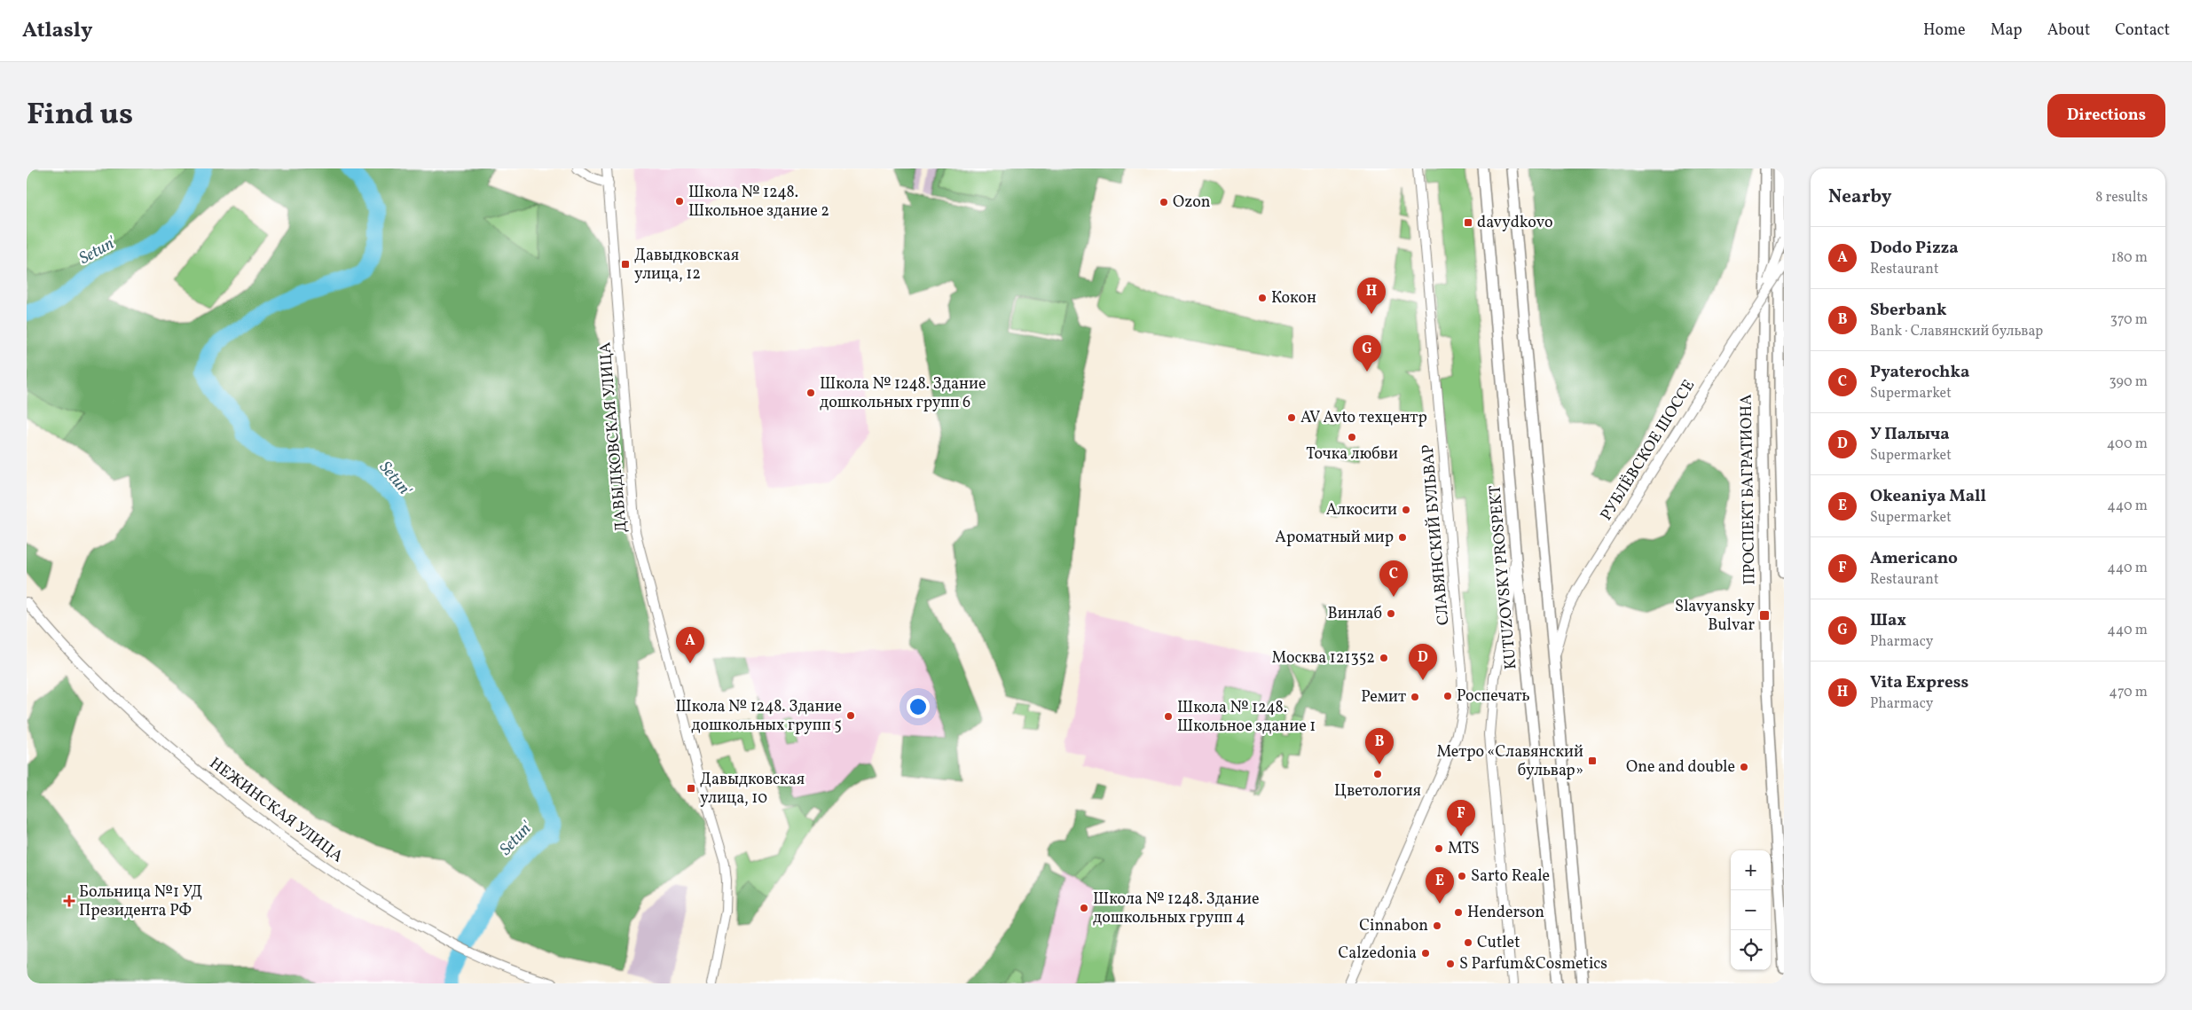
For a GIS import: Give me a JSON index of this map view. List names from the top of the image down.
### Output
{
  "streets": {
    "main road": ["ПРОСПЕКТ БАГРАТИОНА", "KUTUZOVSKY PROSPEKT"],
    "street": [
      "ДАВЫДКОВСКАЯ УЛИЦА",
      "РУБЛЁВСКОЕ ШОССЕ",
      "СЛАВЯНСКИЙ БУЛЬВАР",
      "НЕЖИНСКАЯ УЛИЦА"
    ]
  },
  "water": ["Setun'"],
  "places": {
    "other": [
      "Школа № 1248. Школьное здание 2",
      "Ozon",
      "Кокон",
      "Школа № 1248. Здание дошкольных групп 6",
      "AV Avto техцентр",
      "Точка любви",
      "Алкосити",
      "Ароматный мир",
      "Винлаб",
      "Москва 121352",
      "Роспечать",
      "Ремит",
      "Школа № 1248. Здание дошкольных групп 5",
      "Школа № 1248. Школьное здание 1",
      "One and double",
      "Цветология",
      "MTS",
      "Sarto Reale",
      "Школа № 1248. Здание дошкольных групп 4",
      "Henderson",
      "Cinnabon",
      "Cutlet",
      "Calzedonia",
      "S Parfum&Cosmetics"
    ],
    "transit": [
      "davydkovo",
      "Давыдковская улица, 12",
      "Slavyansky Bulvar",
      "Метро «Славянский бульвар»",
      "Давыдковская улица, 10"
    ],
    "health": ["Больница №1 УД Президента РФ"]
  },
  "page": {
    "header": "Atlasly",
    "nav": [
      "Home",
      "Map",
      "About",
      "Contact"
    ],
    "title": "Find us",
    "buttons": "Directions",
    "heading": ["Nearby", "8 results"],
    "list": [
      {
        "mark": "A",
        "name": "Dodo Pizza",
        "note": "Restaurant",
        "value": "180 m"
      },
      {
        "mark": "B",
        "name": "Sberbank",
        "note": "Bank · Славянский бульвар",
        "value": "370 m"
      },
      {
        "mark": "C",
        "name": "Pyaterochka",
        "note": "Supermarket",
        "value": "390 m"
      },
      {
        "mark": "D",
        "name": "У Палыча",
        "note": "Supermarket",
        "value": "400 m"
      },
      {
        "mark": "E",
        "name": "Okeaniya Mall",
        "note": "Supermarket",
        "value": "440 m"
      },
      {
        "mark": "F",
        "name": "Americano",
        "note": "Restaurant",
        "value": "440 m"
      },
      {
        "mark": "G",
        "name": "Шах",
        "note": "Pharmacy",
        "value": "440 m"
      },
      {
        "mark": "H",
        "name": "Vita Express",
        "note": "Pharmacy",
        "value": "470 m"
      }
    ],
    "pins": [
      "H",
      "G",
      "C",
      "A",
      "D",
      "B",
      "F",
      "E"
    ],
    "map_buttons": ["+", "−"]
  }
}
